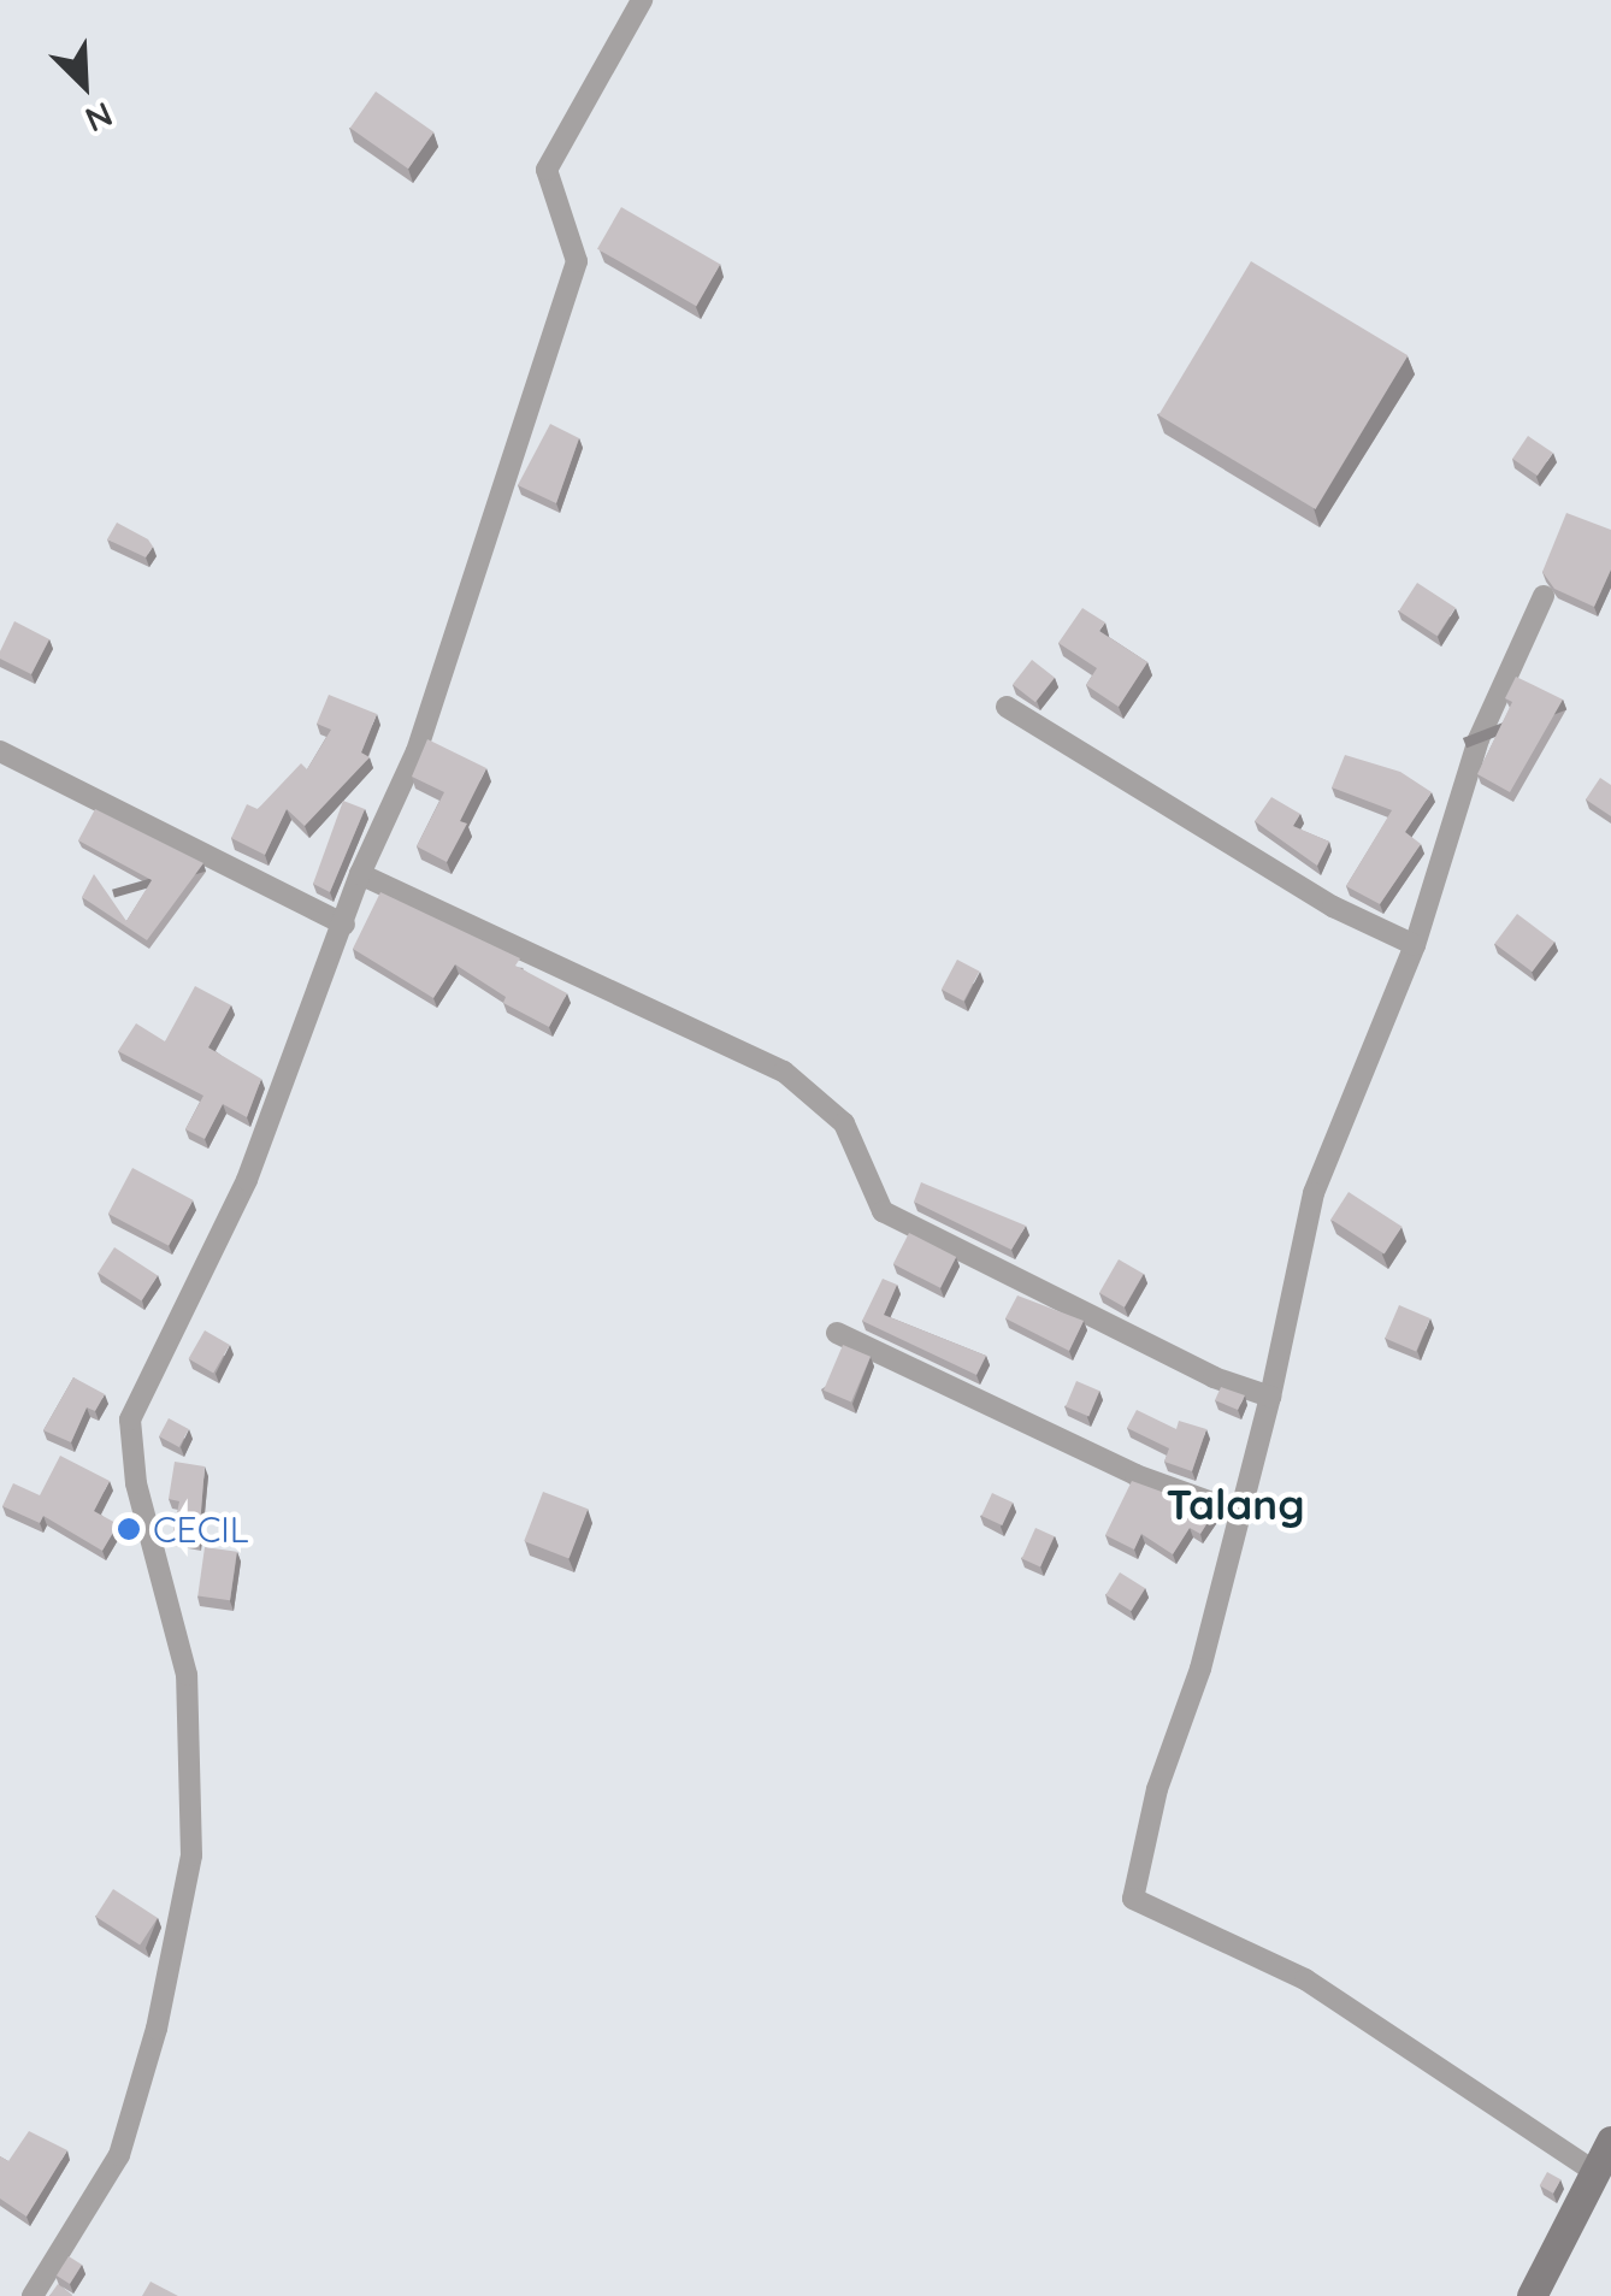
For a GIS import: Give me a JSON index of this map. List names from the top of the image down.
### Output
{
  "districts": ["Talang"],
  "places": ["CECIL"],
  "north": "bottom right"
}
